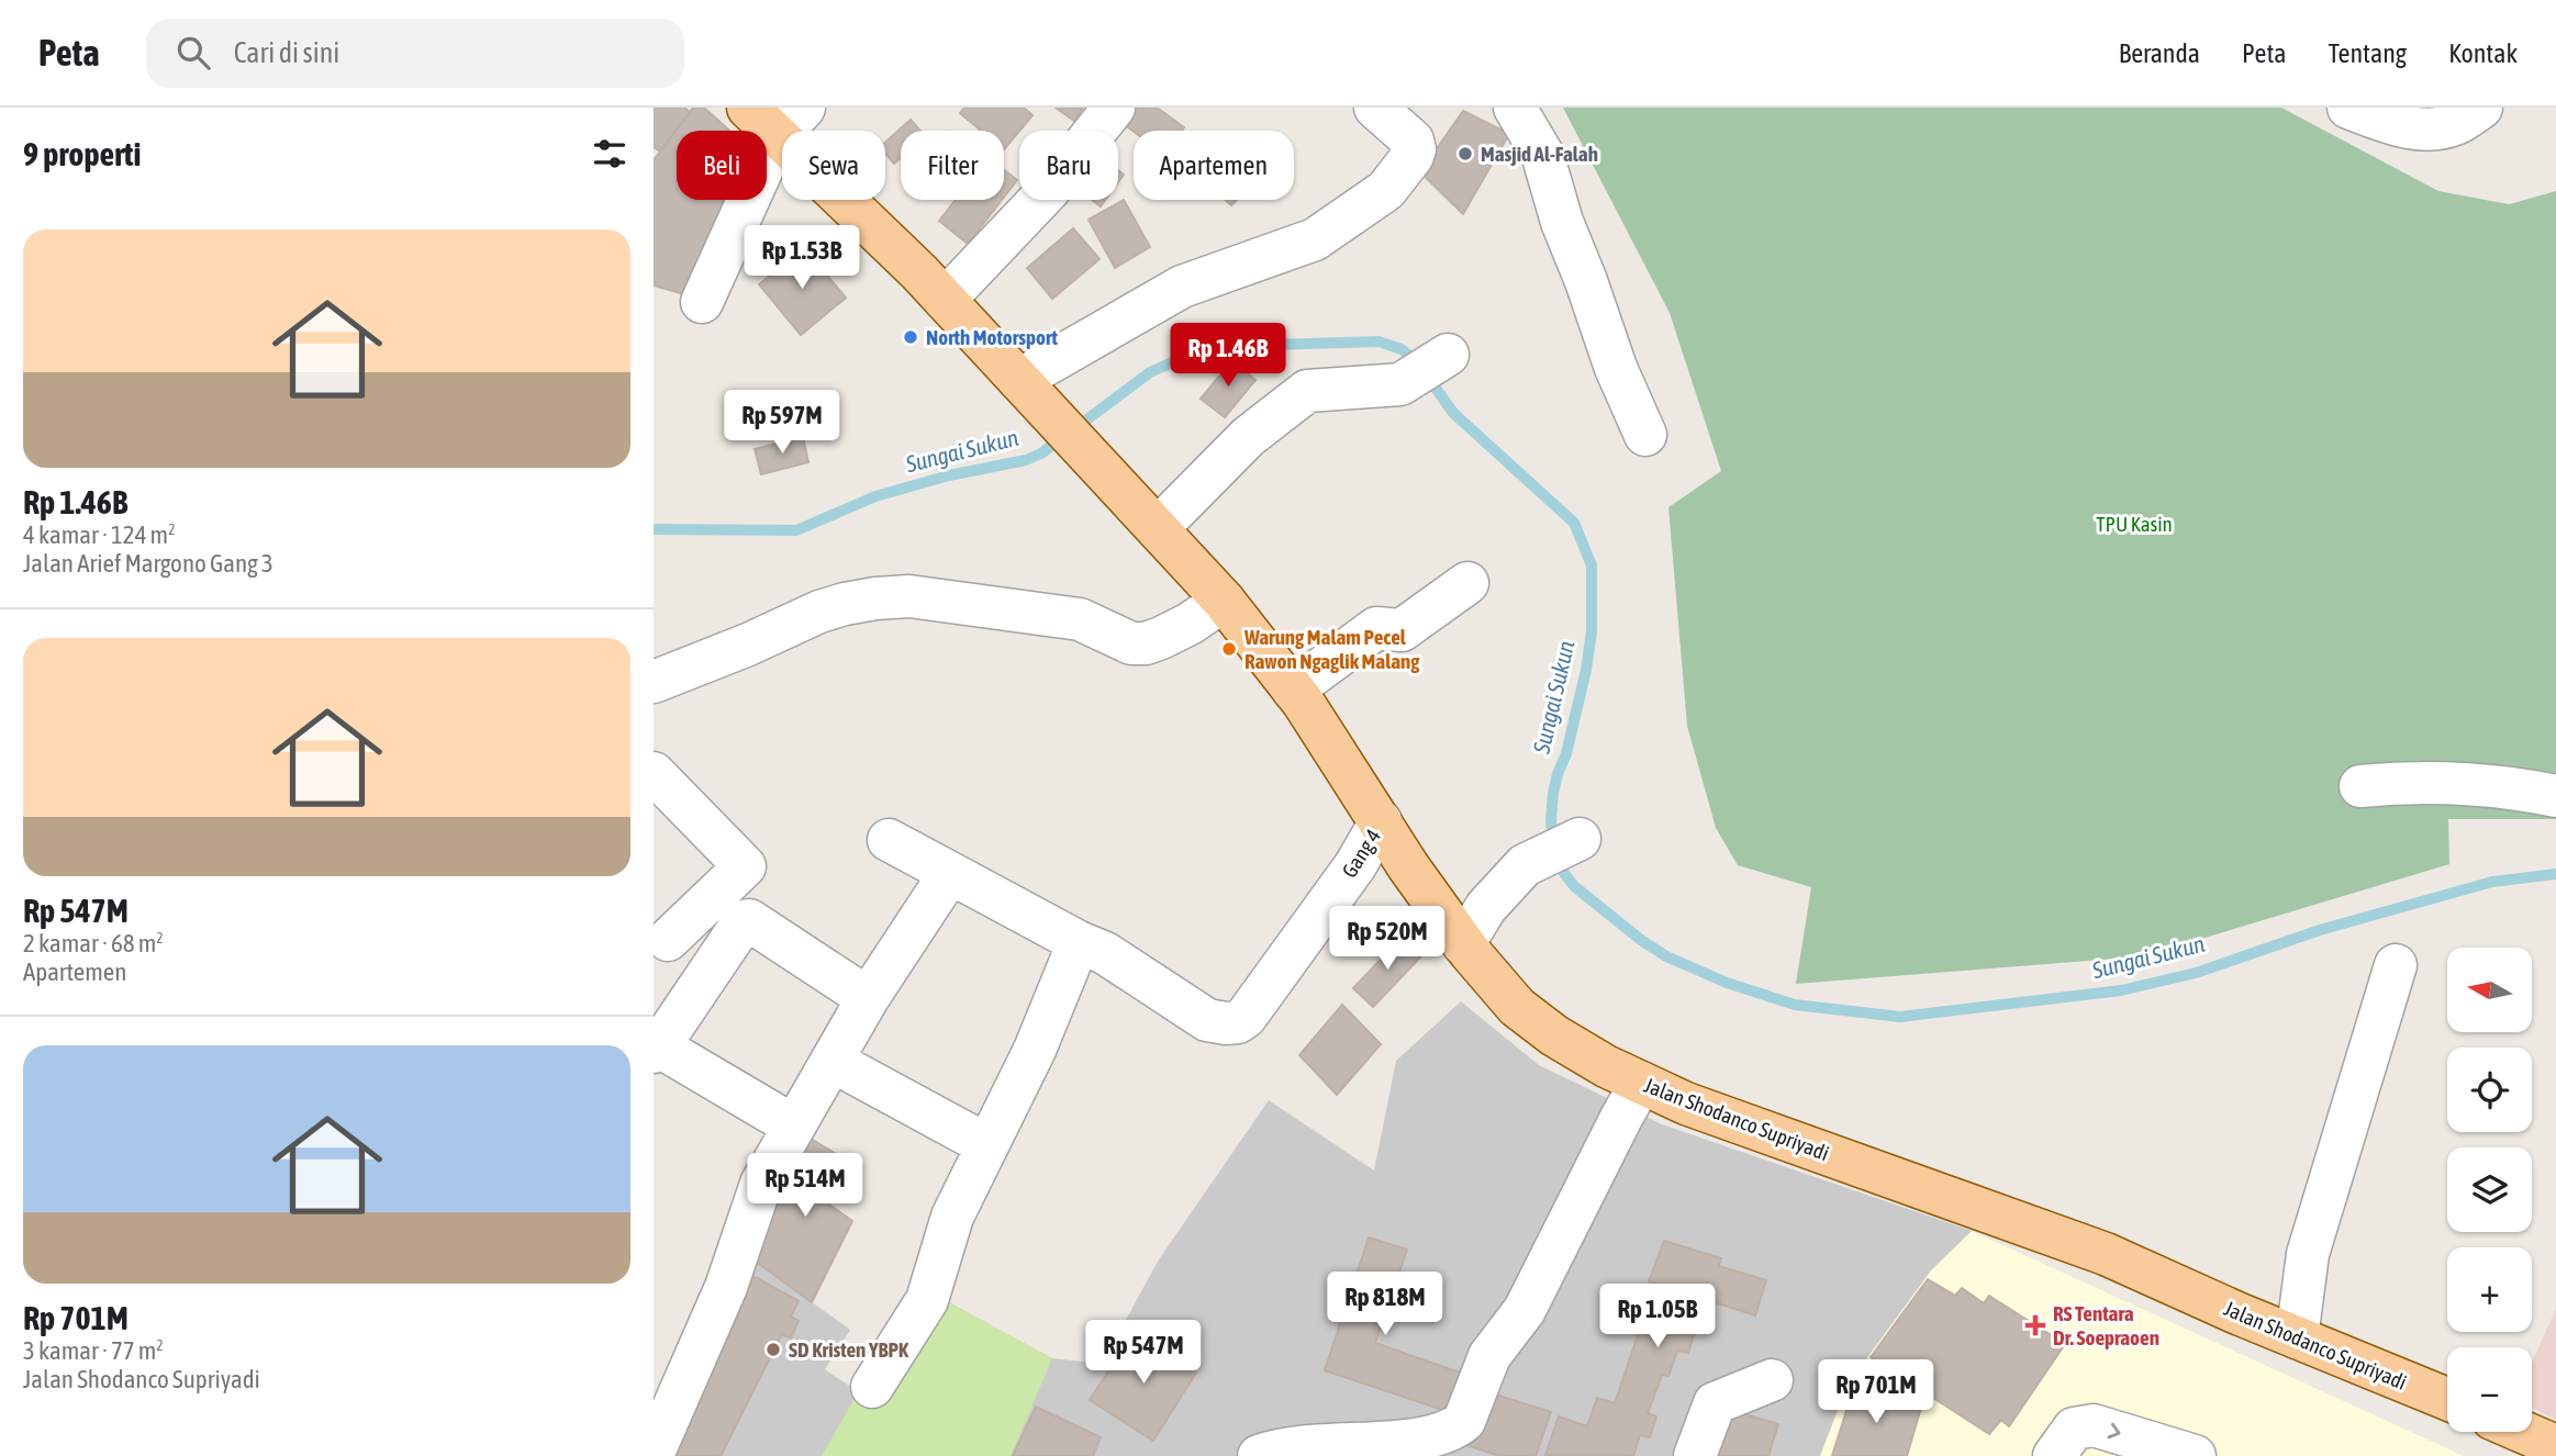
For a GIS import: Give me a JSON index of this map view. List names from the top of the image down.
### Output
{
  "streets": {
    "main road": ["Jalan Shodanco Supriyadi"],
    "street": ["Gang 4"]
  },
  "crossings": [
    ["Gang 4", "Jalan Shodanco Supriyadi"]
  ],
  "water": ["Sungai Sukun"],
  "parks": ["TPU Kasin"],
  "places": {
    "other": [
      "Masjid Al-Falah",
      "North Motorsport",
      "Warung Malam Pecel Rawon Ngaglik Malang",
      "SD Kristen YBPK"
    ],
    "health": ["RS Tentara Dr. Soepraoen"]
  },
  "north": "left",
  "page": {
    "header": "Peta",
    "search": "Cari di sini",
    "nav": [
      "Beranda",
      "Peta",
      "Tentang",
      "Kontak"
    ],
    "heading": "9 properti",
    "chip": [
      "Beli",
      "Sewa",
      "Filter",
      "Baru",
      "Apartemen"
    ],
    "list": [
      {
        "name": "Rp 1.46B",
        "note": "4 kamar · 124 m² · Jalan Arief Margono Gang 3"
      },
      {
        "name": "Rp 547M",
        "note": "2 kamar · 68 m² · Apartemen"
      },
      {
        "name": "Rp 701M",
        "note": "3 kamar · 77 m² · Jalan Shodanco Supriyadi"
      }
    ],
    "price": [
      "Rp 1.53B",
      "Rp 1.46B",
      "Rp 597M",
      "Rp 520M",
      "Rp 514M",
      "Rp 818M",
      "Rp 1.05B",
      "Rp 547M",
      "Rp 701M"
    ],
    "map_buttons": ["+", "−"]
  }
}
